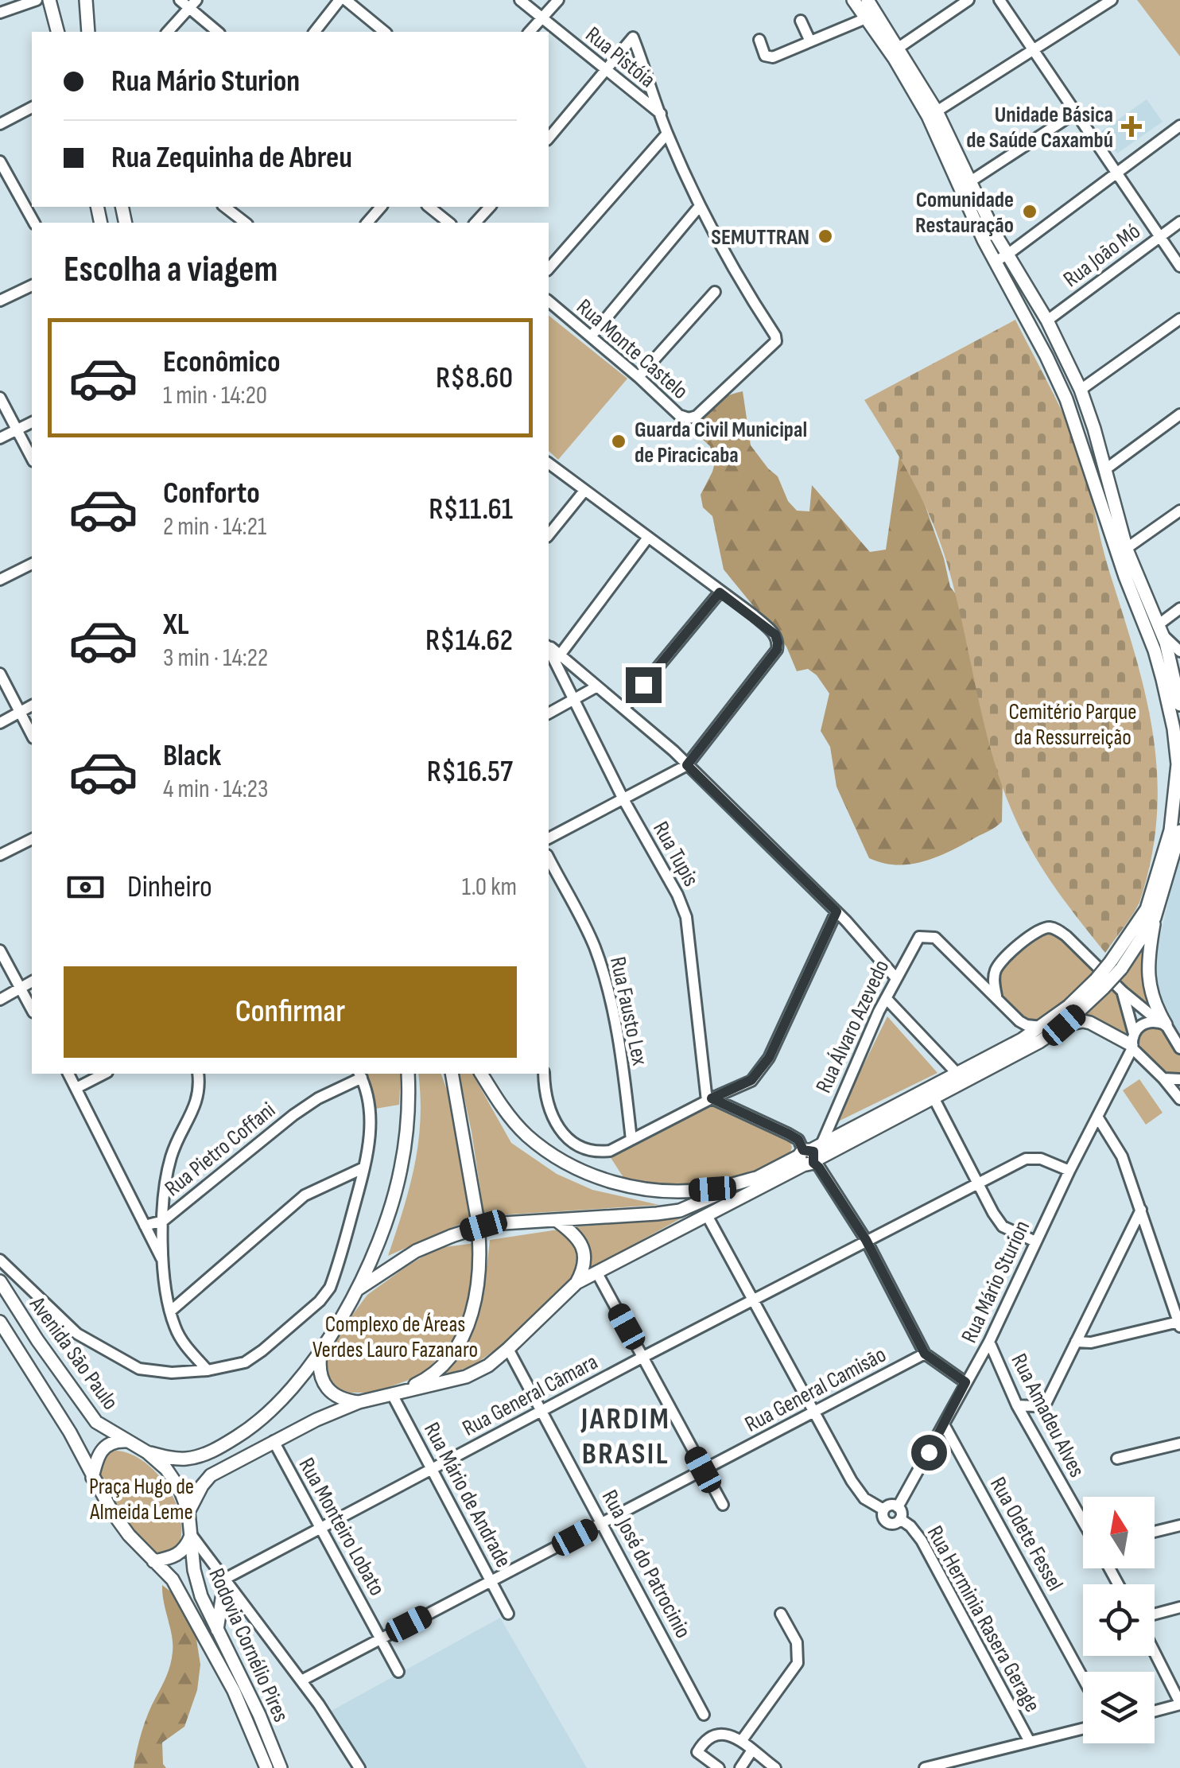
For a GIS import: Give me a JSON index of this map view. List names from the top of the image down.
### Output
{
  "streets": {
    "main road": ["Avenida São Paulo", "Rodovia Cornélio Pires"],
    "street": [
      "Rua Pistóia",
      "Rua João Mó",
      "Rua Monte Castelo",
      "Rua Tupis",
      "Rua Fausto Lex",
      "Rua Álvaro Azevedo",
      "Rua Pietro Coffani",
      "Rua Mário Sturion",
      "Rua General Camisão",
      "Rua General Câmara",
      "Rua Amadeu Alves",
      "Rua Mário de Andrade",
      "Rua Monteiro Lobato",
      "Rua Odete Fessel",
      "Rua José do Patrocinio",
      "Rua Herminia Rasera Gerage"
    ]
  },
  "crossings": [
    ["Rua Mário Sturion", "Rua General Câmara"],
    ["Rua Mário Sturion", "Rua Amadeu Alves"],
    ["Rua Mário Sturion", "Rua Odete Fessel"],
    ["Rua Mário Sturion", "Rua Herminia Rasera Gerage"],
    ["Avenida São Paulo", "Rodovia Cornélio Pires"],
    ["Rua General Camisão", "Rua Mário de Andrade"],
    ["Rua General Camisão", "Rua Monteiro Lobato"],
    ["Rua General Camisão", "Rua José do Patrocinio"],
    ["Rua General Câmara", "Rua Mário de Andrade"],
    ["Rua General Câmara", "Rua Monteiro Lobato"],
    ["Rua General Câmara", "Rua José do Patrocinio"]
  ],
  "districts": ["JARDIM BRASIL"],
  "parks": ["Cemitério Parque da Ressurreição", "Complexo de Áreas Verdes Lauro Fazanaro", "Praça Hugo de Almeida Leme"],
  "places": {
    "health": ["Unidade Básica de Saúde Caxambú"],
    "other": ["Comunidade Restauração", "SEMUTTRAN", "Guarda Civil Municipal de Piracicaba"]
  },
  "north": "top",
  "page": {
    "banner": ["Rua Mário Sturion", "Rua Zequinha de Abreu"],
    "heading": "Escolha a viagem",
    "list": [
      {
        "name": "Econômico",
        "note": "1 min · 14:20",
        "value": "R$8.60"
      },
      {
        "name": "Conforto",
        "note": "2 min · 14:21",
        "value": "R$11.61"
      },
      {
        "name": "XL",
        "note": "3 min · 14:22",
        "value": "R$14.62"
      },
      {
        "name": "Black",
        "note": "4 min · 14:23",
        "value": "R$16.57"
      }
    ],
    "pay": ["Dinheiro", "1.0 km"],
    "buttons": "Confirmar"
  }
}
